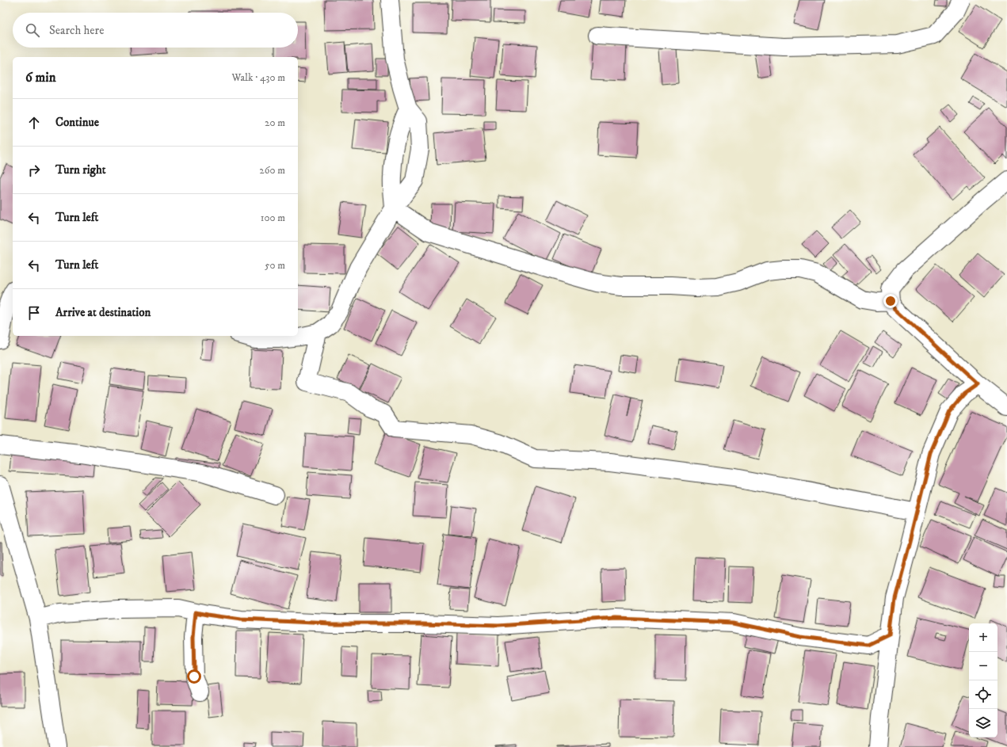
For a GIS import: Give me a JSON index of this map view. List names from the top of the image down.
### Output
{
  "page": {
    "search": "Search here",
    "heading": ["6 min", "Walk · 430 m"],
    "list": [
      ["Continue", "20 m"],
      ["Turn right", "260 m"],
      ["Turn left", "100 m"],
      ["Turn left", "50 m"],
      "Arrive at destination"
    ],
    "map_buttons": ["+", "−"]
  }
}
